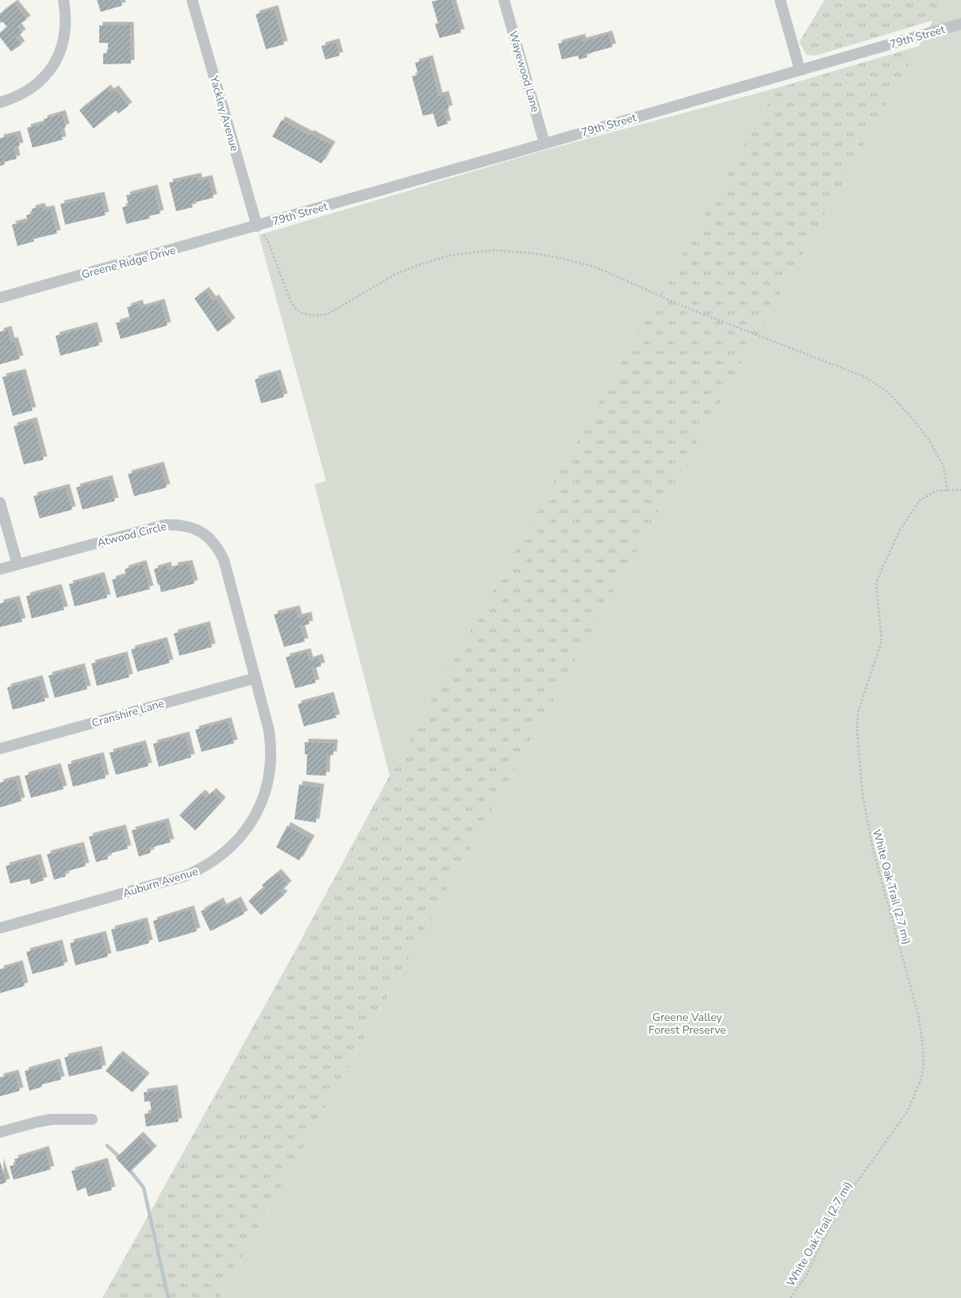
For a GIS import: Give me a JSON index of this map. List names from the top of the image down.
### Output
{
  "streets": {
    "street": [
      "79th Street",
      "Wayewood Lane",
      "Yackley Avenue",
      "Greene Ridge Drive",
      "Atwood Circle",
      "Cranshire Lane",
      "Auburn Avenue"
    ],
    "path": ["White Oak Trail (2.7 mi)"]
  },
  "crossings": [
    ["79th Street", "Wayewood Lane"],
    ["79th Street", "Yackley Avenue"],
    ["79th Street", "Greene Ridge Drive"],
    ["Yackley Avenue", "Greene Ridge Drive"],
    ["Atwood Circle", "Cranshire Lane"],
    ["Atwood Circle", "Auburn Avenue"],
    ["Cranshire Lane", "Auburn Avenue"]
  ],
  "parks": ["Greene Valley Forest Preserve"]
}
